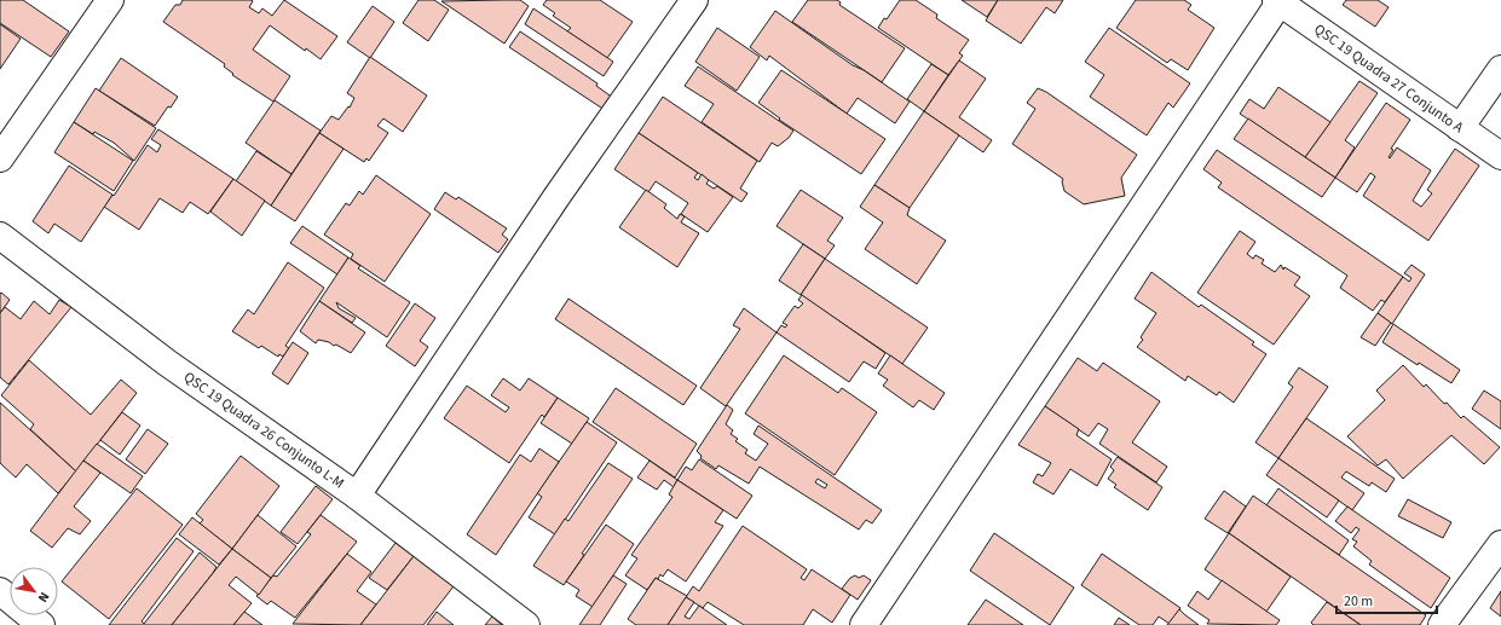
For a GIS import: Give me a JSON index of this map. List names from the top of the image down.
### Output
{
  "streets": {
    "street": ["QSC 19 Quadra 27 Conjunto A", "QSC 19 Quadra 26 Conjunto L-M"]
  },
  "scale_bar": "20 m",
  "north": "bottom right"
}
